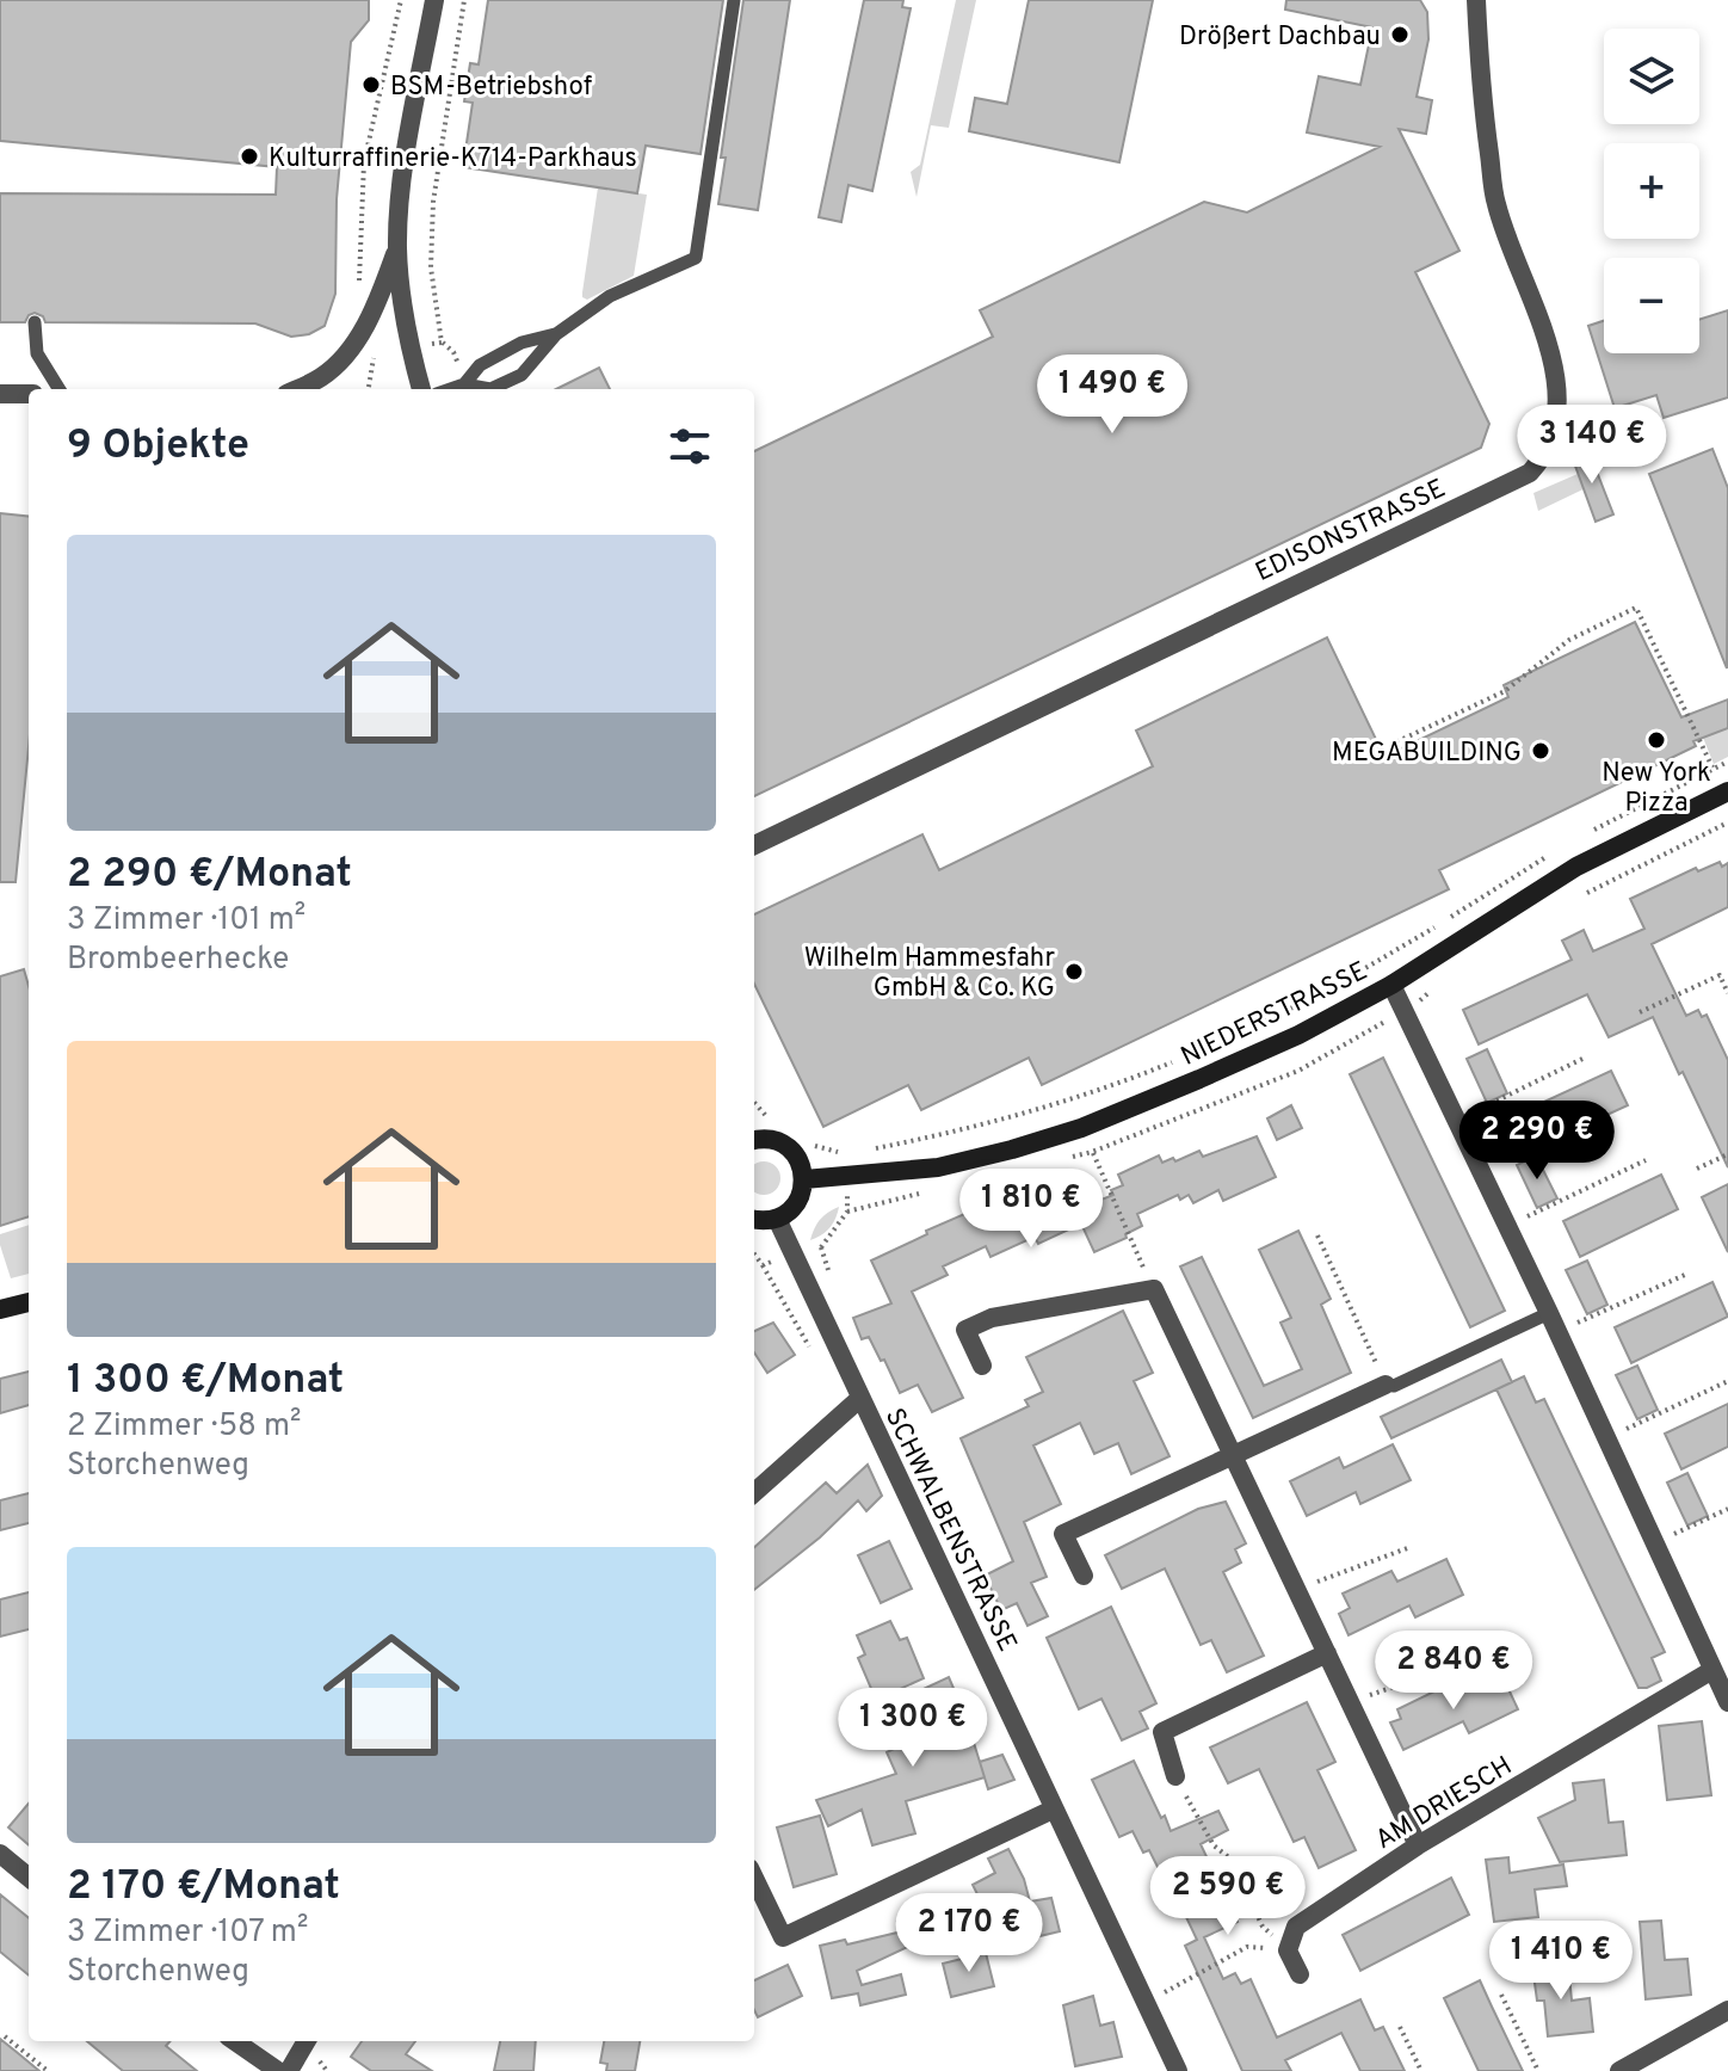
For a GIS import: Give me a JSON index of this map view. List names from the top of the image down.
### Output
{
  "streets": {
    "street": [
      "EDISONSTRASSE",
      "NIEDERSTRASSE",
      "SCHWALBENSTRASSE",
      "AM DRIESCH"
    ]
  },
  "places": [
    "Drößert Dachbau",
    "BSM-Betriebshof",
    "Kulturraffinerie-K714-Parkhaus",
    "New York Pizza",
    "MEGABUILDING",
    "Wilhelm Hammesfahr GmbH & Co. KG"
  ],
  "page": {
    "map_buttons": ["+", "−"],
    "price": [
      "1 490 €",
      "3 140 €",
      "2 290 €",
      "1 810 €",
      "2 840 €",
      "1 300 €",
      "2 590 €",
      "2 170 €",
      "1 410 €"
    ],
    "heading": "9 Objekte",
    "list": [
      {
        "name": "2 290 €/Monat",
        "note": "3 Zimmer · 101 m² · Brombeerhecke"
      },
      {
        "name": "1 300 €/Monat",
        "note": "2 Zimmer · 58 m² · Storchenweg"
      },
      {
        "name": "2 170 €/Monat",
        "note": "3 Zimmer · 107 m² · Storchenweg"
      }
    ]
  }
}
